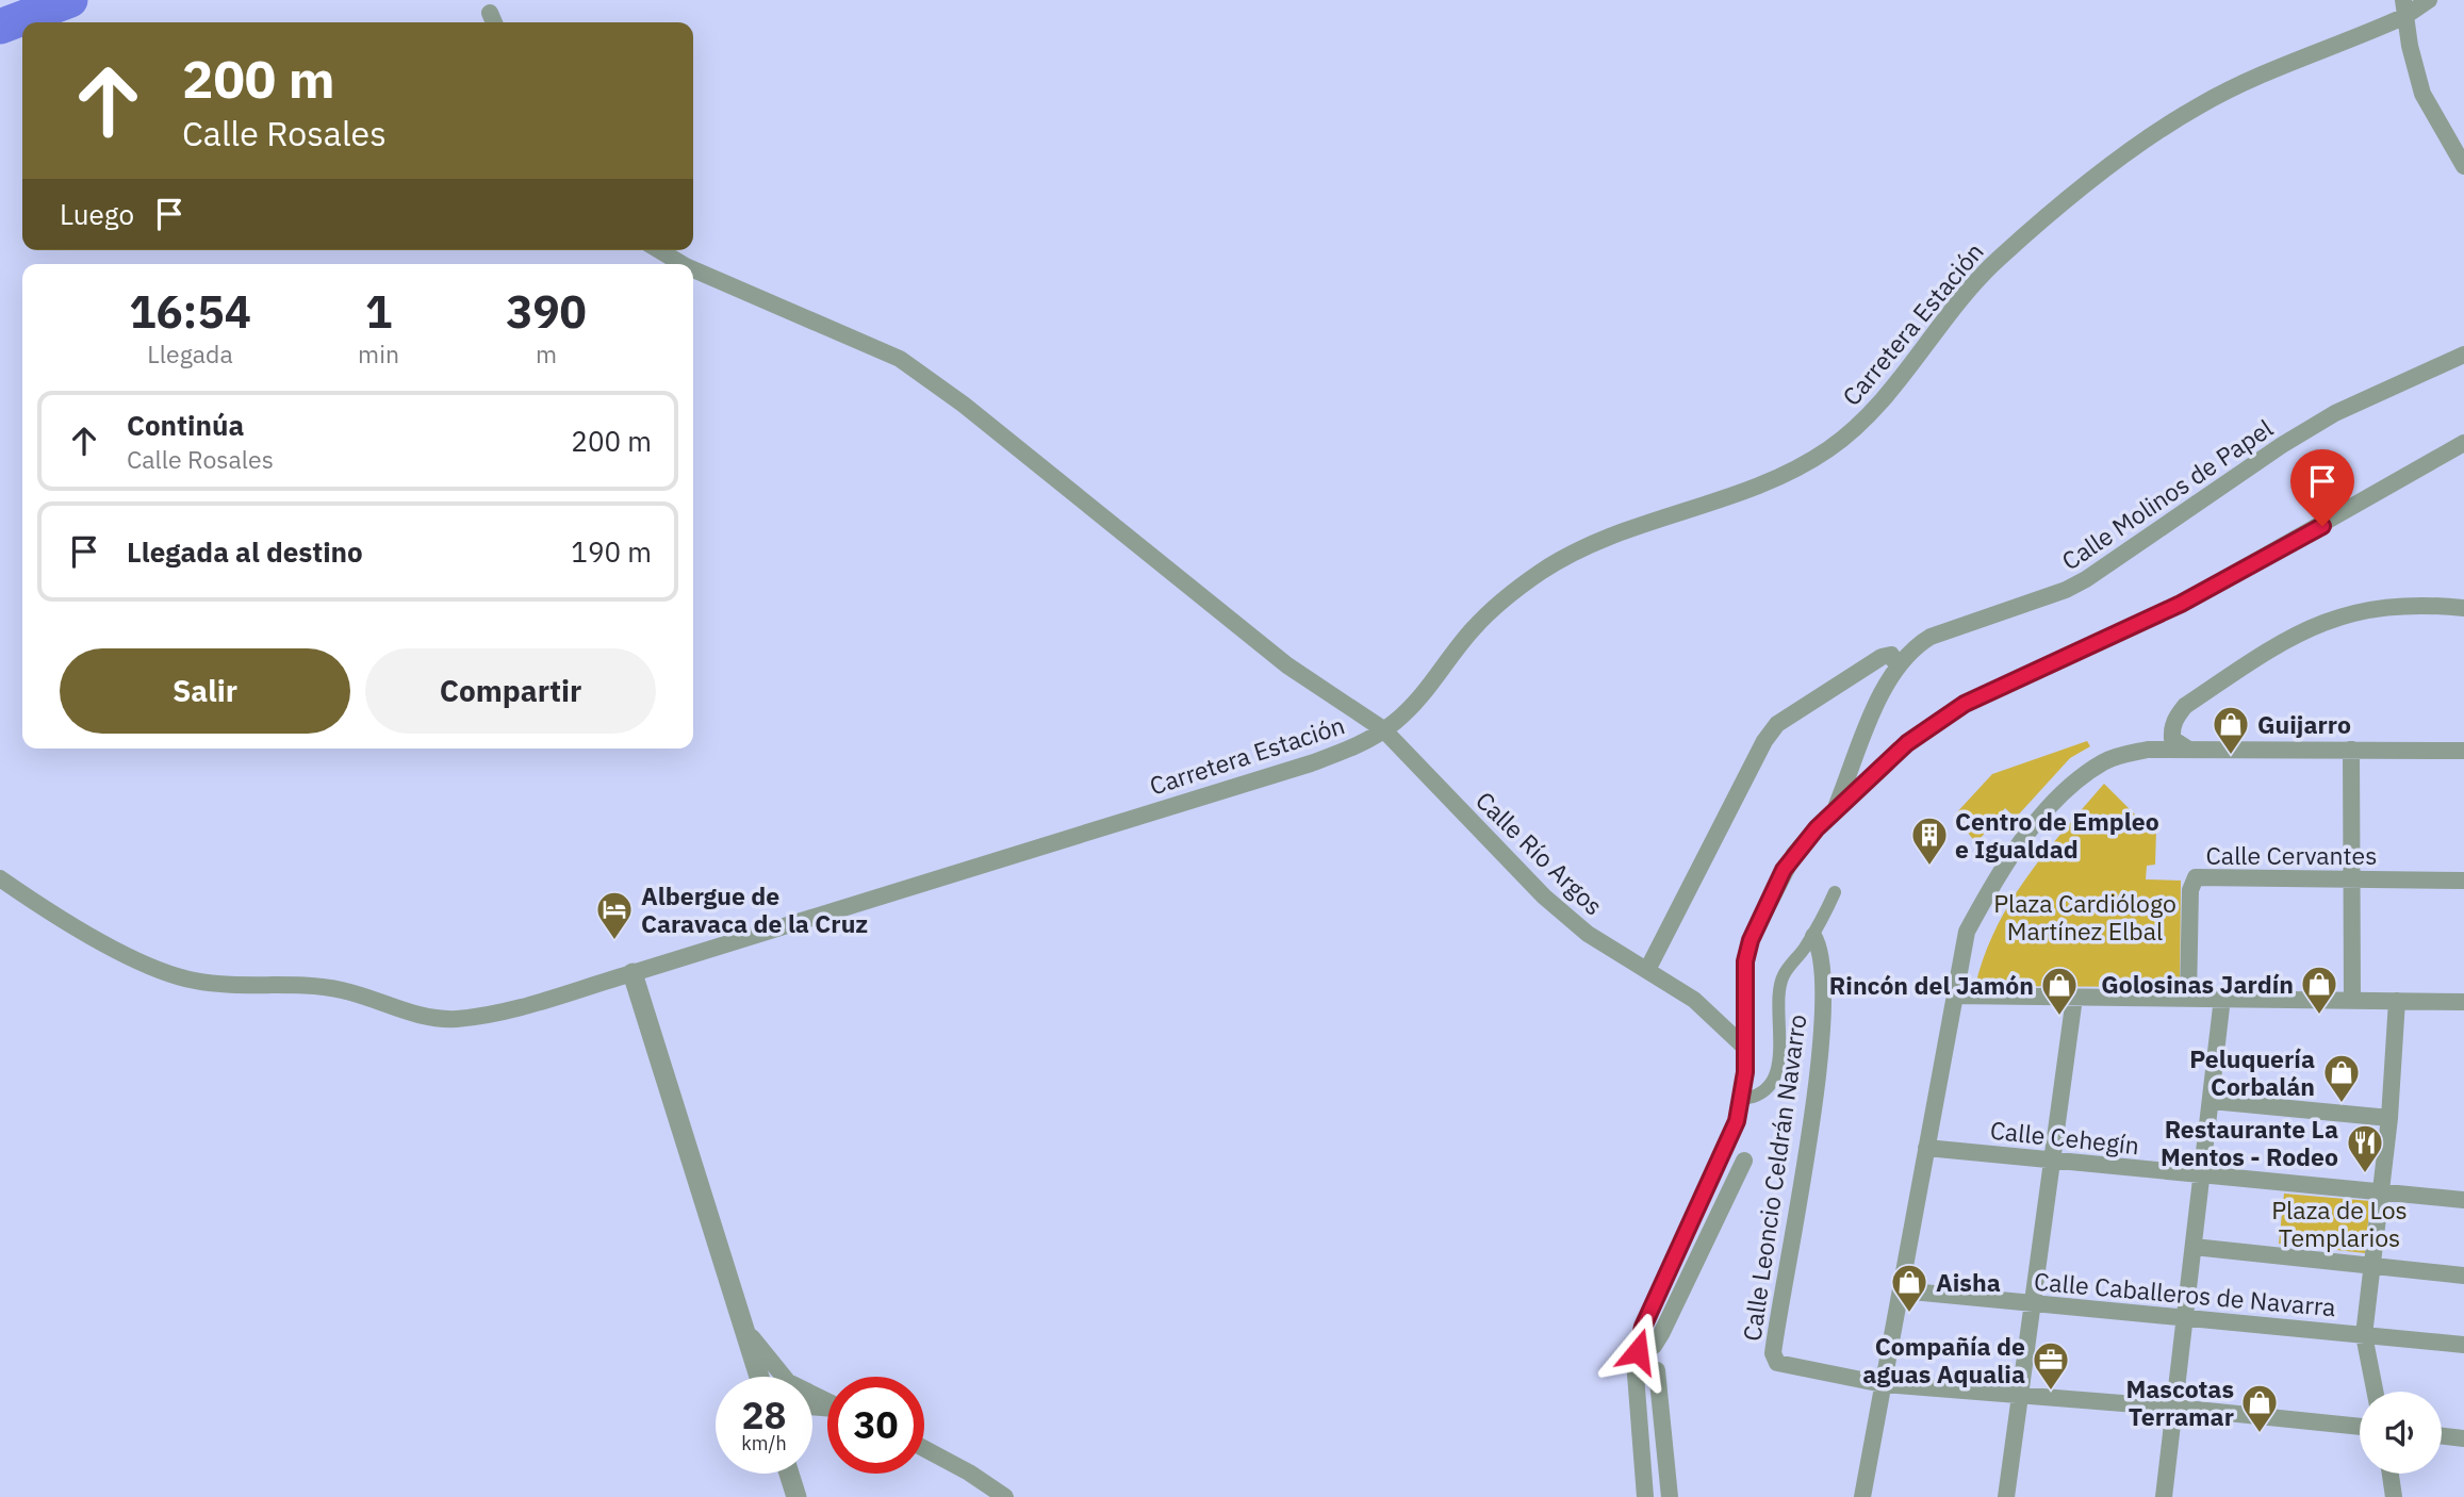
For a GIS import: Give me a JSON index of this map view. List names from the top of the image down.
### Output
{
  "streets": {
    "street": [
      "Carretera Estación",
      "Calle Molinos de Papel",
      "Calle Río Argos",
      "Calle Cervantes",
      "Calle Cehegín",
      "Calle Leoncio Celdrán Navarro",
      "Calle Caballeros de Navarra"
    ]
  },
  "crossings": [
    ["Carretera Estación", "Calle Río Argos"],
    ["Calle Molinos de Papel", "Calle Río Argos"]
  ],
  "parks": ["Plaza Cardiólogo Martínez Elbal", "Plaza de Los Templarios"],
  "places": {
    "shop": [
      "Guijarro",
      "Golosinas Jardín",
      "Rincón del Jamón",
      "Peluquería Corbalán",
      "Aisha",
      "Mascotas Terramar"
    ],
    "building": ["Centro de Empleo e Igualdad"],
    "hotel": ["Albergue de Caravaca de la Cruz"],
    "restaurant": ["Restaurante La Mentos - Rodeo"],
    "office": ["Compañía de aguas Aqualia"]
  },
  "page": {
    "turn": ["200 m", "Calle Rosales"],
    "then": "Luego",
    "eta": [
      "16:54",
      "Llegada",
      "1",
      "min",
      "390",
      "m"
    ],
    "list": [
      {
        "name": "Continúa",
        "note": "Calle Rosales",
        "value": "200 m"
      },
      {
        "name": "Llegada al destino",
        "value": "190 m"
      }
    ],
    "buttons": ["Salir", "Compartir"],
    "speed": "28 km/h",
    "limit": "30"
  }
}
